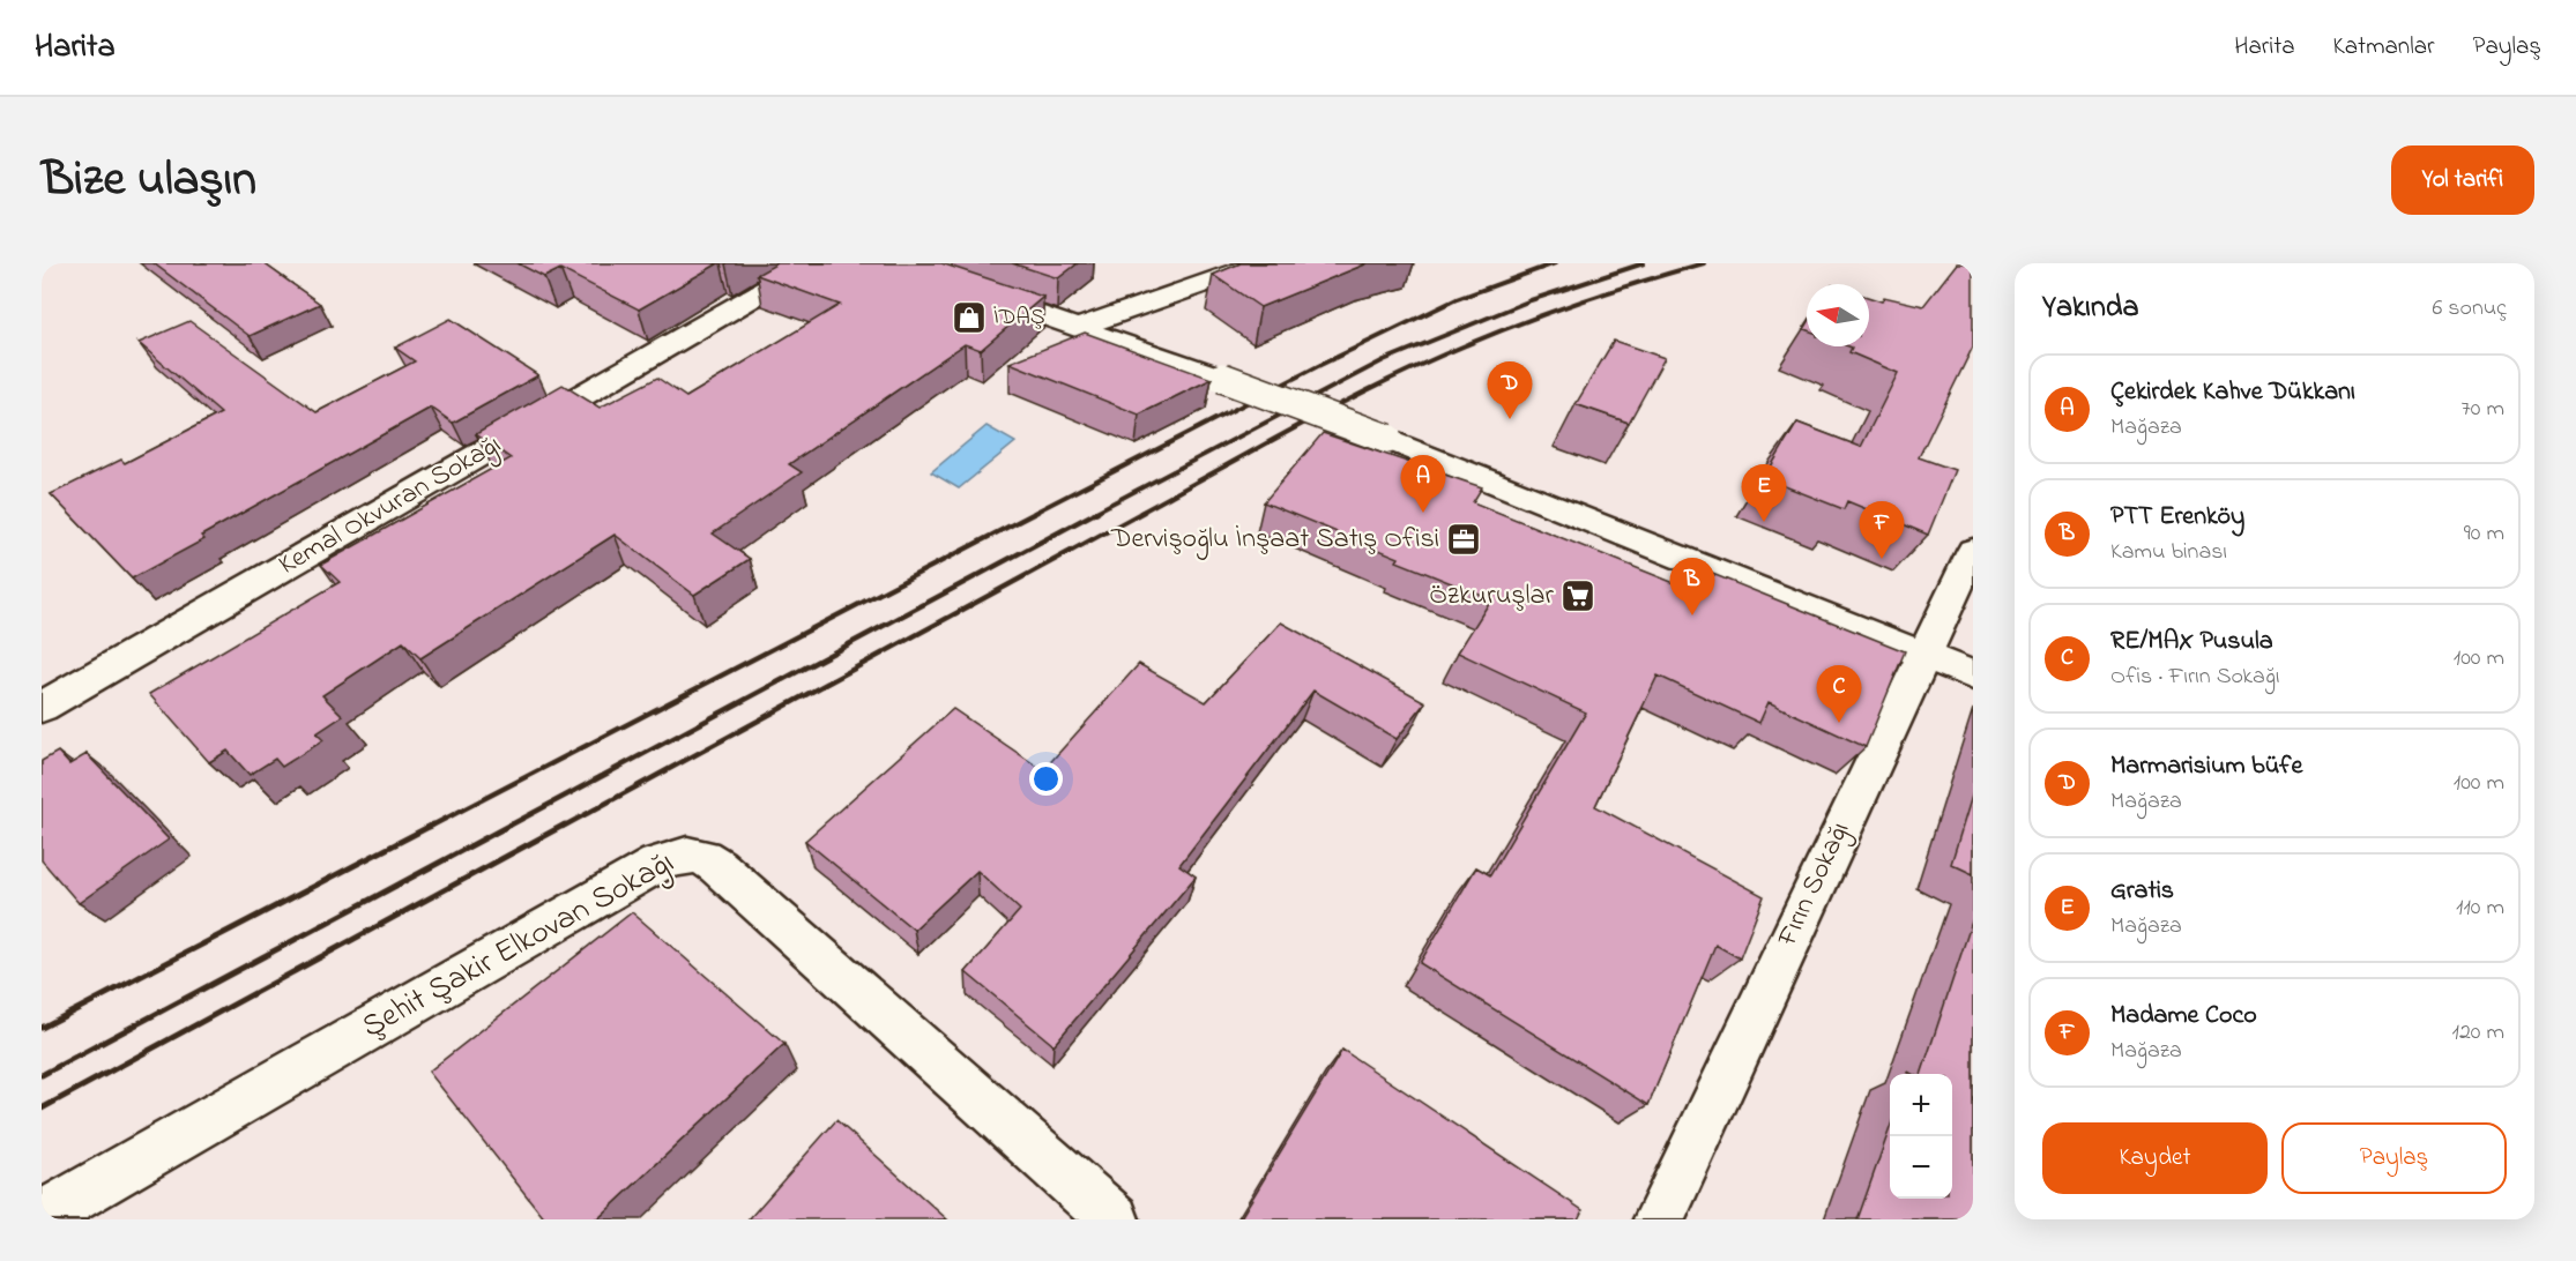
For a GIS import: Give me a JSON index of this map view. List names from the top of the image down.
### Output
{
  "streets": {
    "street": ["Kemal Okvuran Sokağı", "Fırın Sokağı", "Şehit Şakir Elkovan Sokağı"]
  },
  "places": {
    "shop": ["İDAŞ"],
    "office": ["Dervişoğlu İnşaat Satış Ofisi"],
    "supermarket": ["Özkuruşlar"]
  },
  "north": "left",
  "page": {
    "header": "Harita",
    "nav": ["Harita", "Katmanlar", "Paylaş"],
    "title": "Bize ulaşın",
    "buttons": [
      "Yol tarifi",
      ["Kaydet", "Paylaş"]
    ],
    "heading": ["Yakında", "6 sonuç"],
    "list": [
      {
        "mark": "A",
        "name": "Çekirdek Kahve Dükkanı",
        "note": "Mağaza",
        "value": "70 m"
      },
      {
        "mark": "B",
        "name": "PTT Erenköy",
        "note": "Kamu binası",
        "value": "90 m"
      },
      {
        "mark": "C",
        "name": "RE/MAX Pusula",
        "note": "Ofis · Fırın Sokağı",
        "value": "100 m"
      },
      {
        "mark": "D",
        "name": "Marmarisium büfe",
        "note": "Mağaza",
        "value": "100 m"
      },
      {
        "mark": "E",
        "name": "Gratis",
        "note": "Mağaza",
        "value": "110 m"
      },
      {
        "mark": "F",
        "name": "Madame Coco",
        "note": "Mağaza",
        "value": "120 m"
      }
    ],
    "pins": [
      "D",
      "A",
      "E",
      "F",
      "B",
      "C"
    ],
    "map_buttons": ["+", "−"]
  }
}
